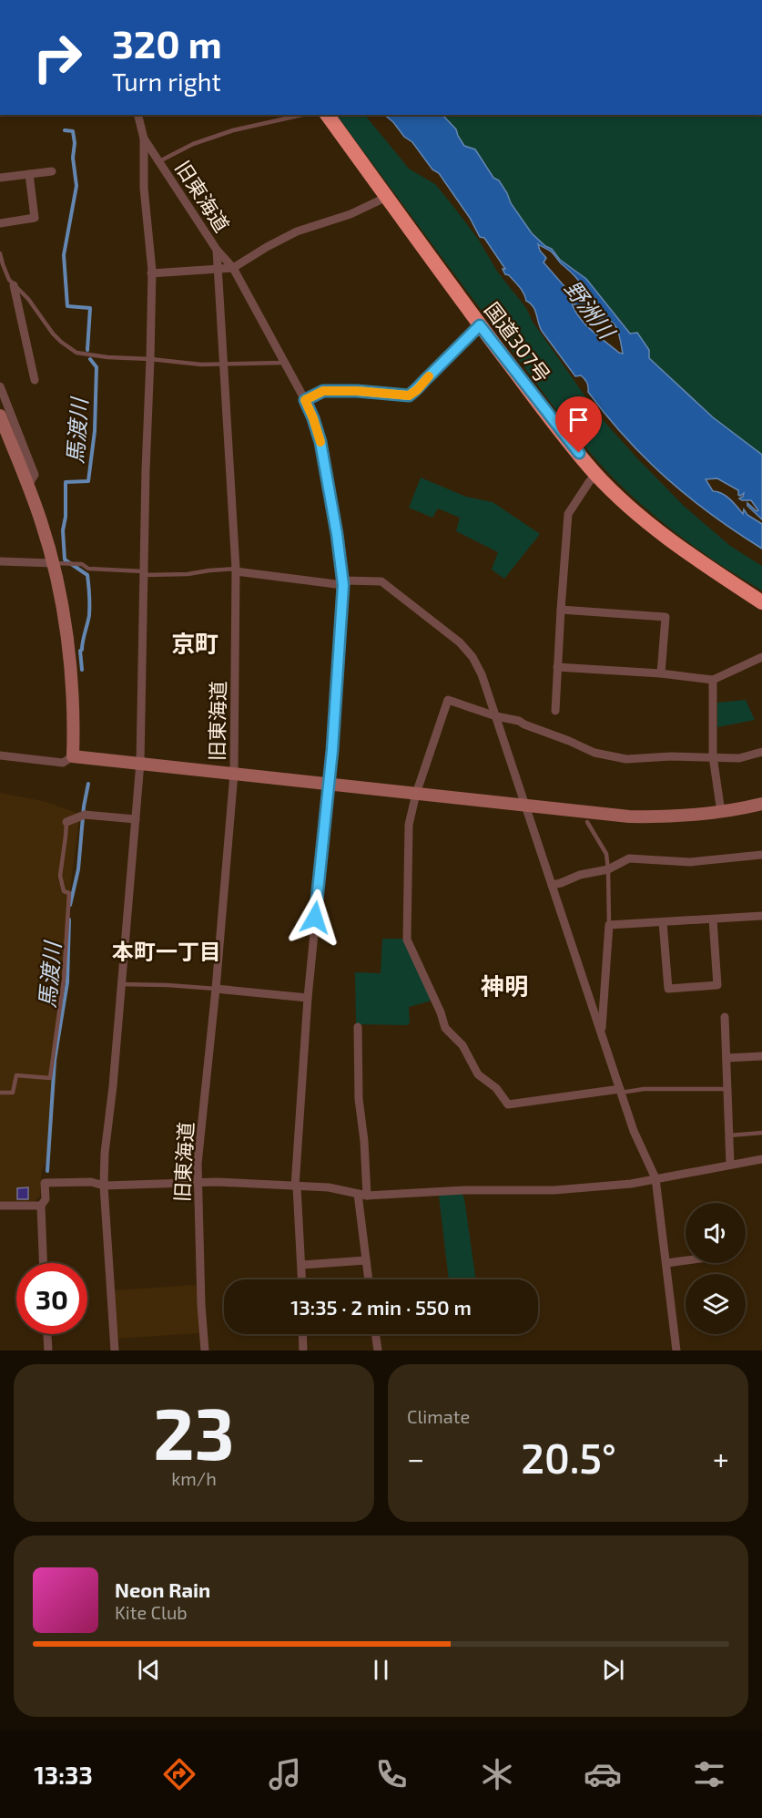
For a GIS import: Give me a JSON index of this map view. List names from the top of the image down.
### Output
{
  "streets": {
    "highway": ["国道307号"],
    "street": ["旧東海道"]
  },
  "districts": ["京町", "本町一丁目", "神明"],
  "water": ["野洲川", "馬渡川"],
  "page": {
    "turn": ["320 m", "Turn right"],
    "limit": "30",
    "trip": "13:35 · 2 min · 550 m",
    "tile": [
      ["23", "km/h"],
      "Climate"
    ],
    "heat": ["−", "20.5°", "+"],
    "song": ["Neon Rain", "Kite Club"],
    "tabs": "13:33"
  }
}
